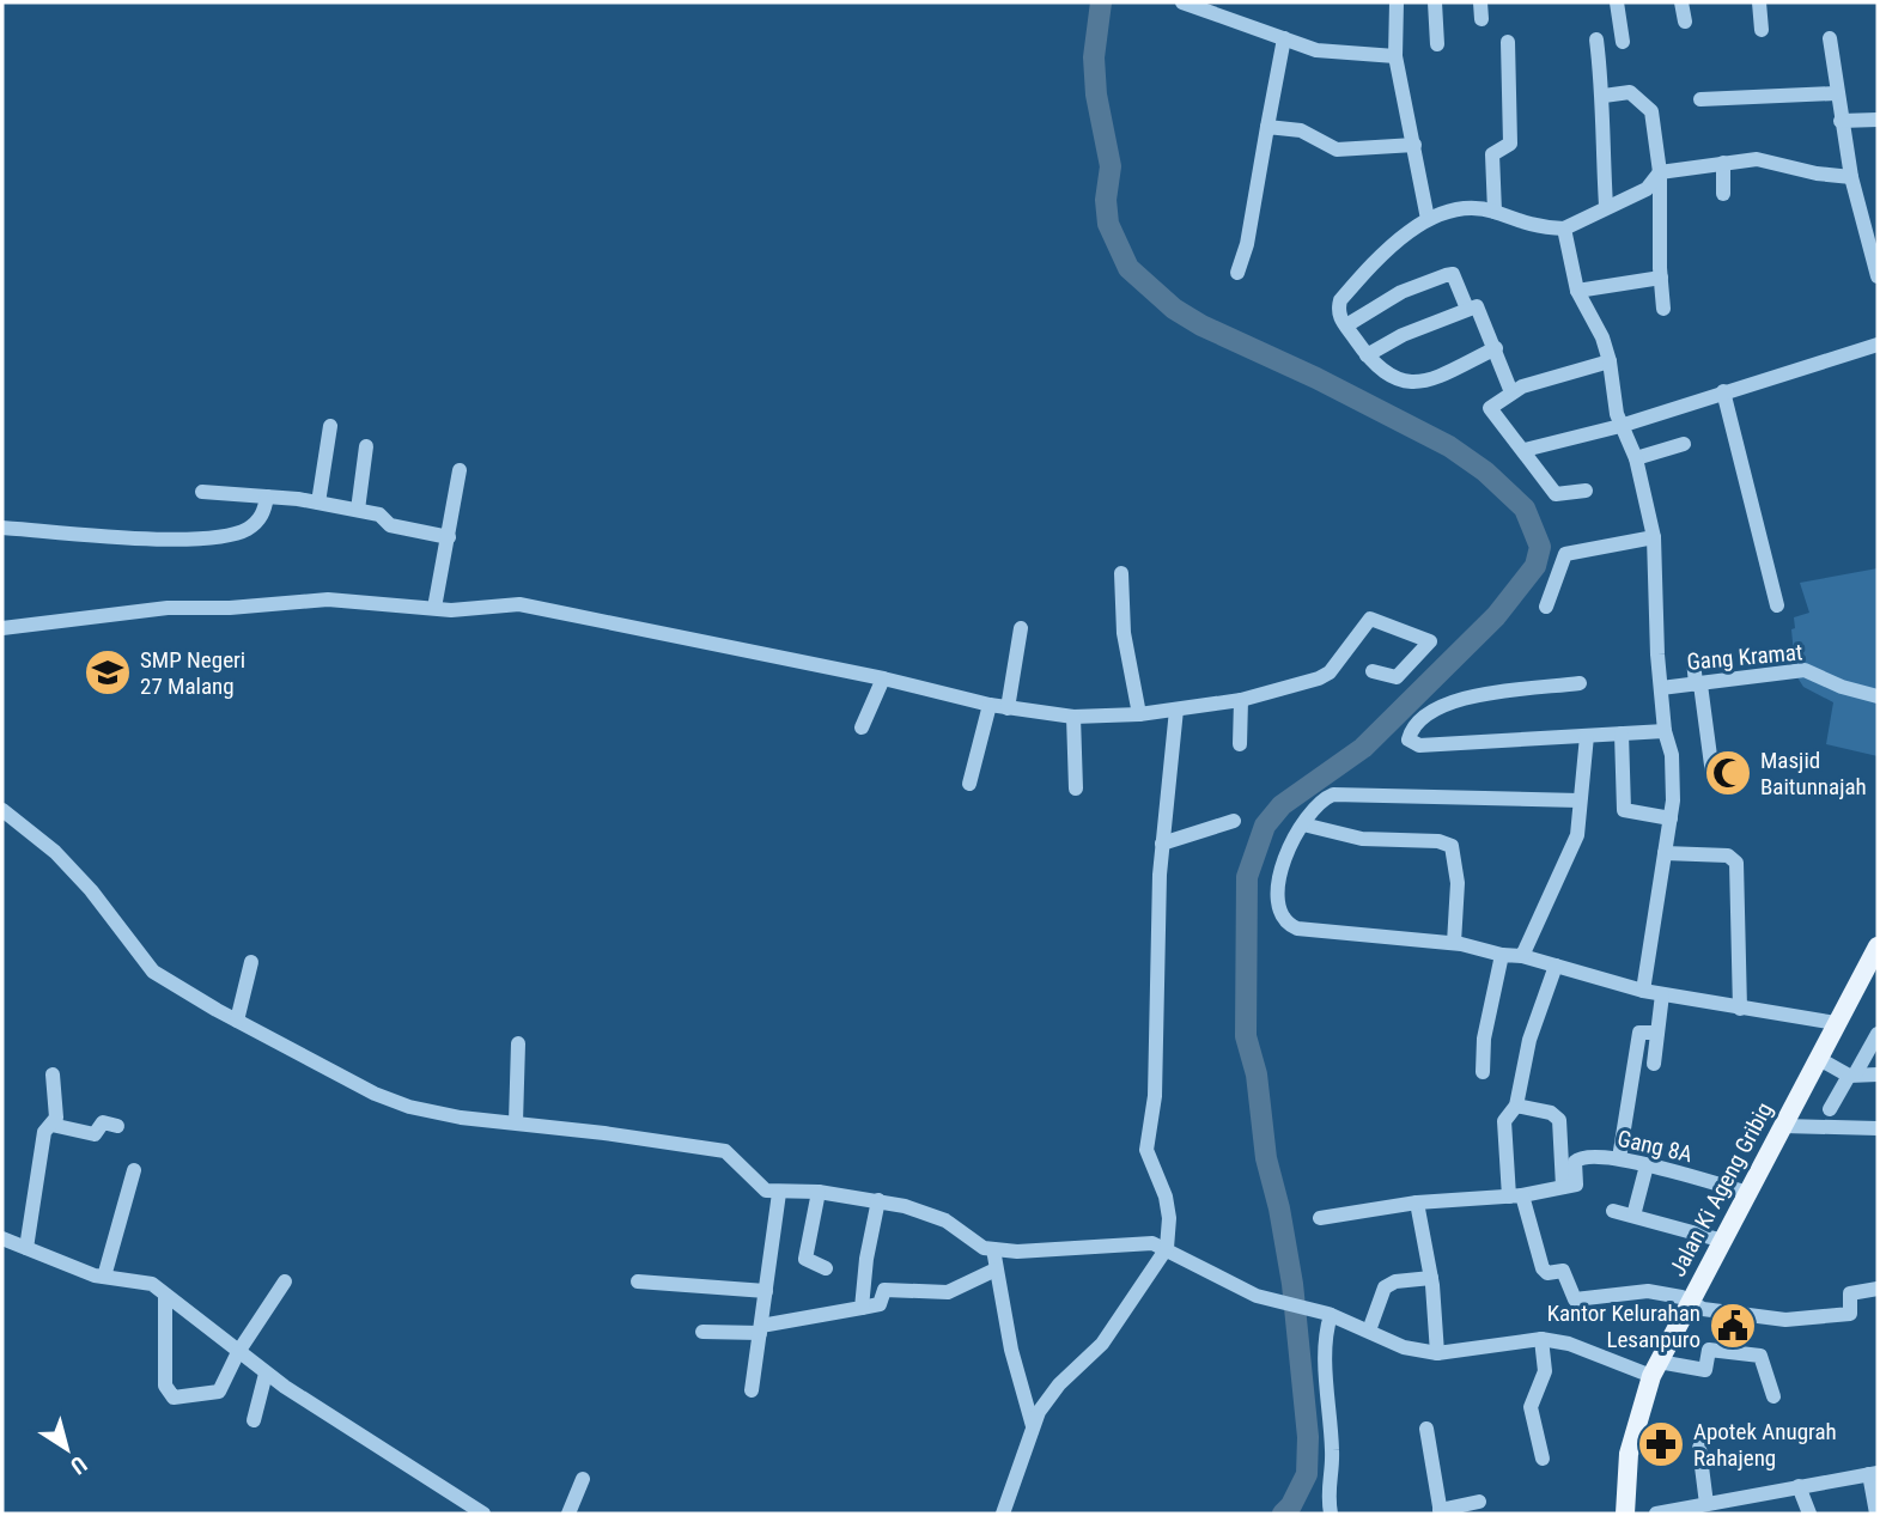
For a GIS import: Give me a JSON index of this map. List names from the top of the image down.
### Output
{
  "streets": {
    "main road": ["Jalan Ki Ageng Gribig"],
    "street": ["Gang Kramat", "Gang 8A"]
  },
  "crossings": [
    ["Gang 8A", "Jalan Ki Ageng Gribig"]
  ],
  "places": {
    "school or university": ["SMP Negeri 27 Malang"],
    "mosque": ["Masjid Baitunnajah"],
    "public building": ["Kantor Kelurahan Lesanpuro"],
    "pharmacy": ["Apotek Anugrah Rahajeng"]
  },
  "north": "bottom right"
}
